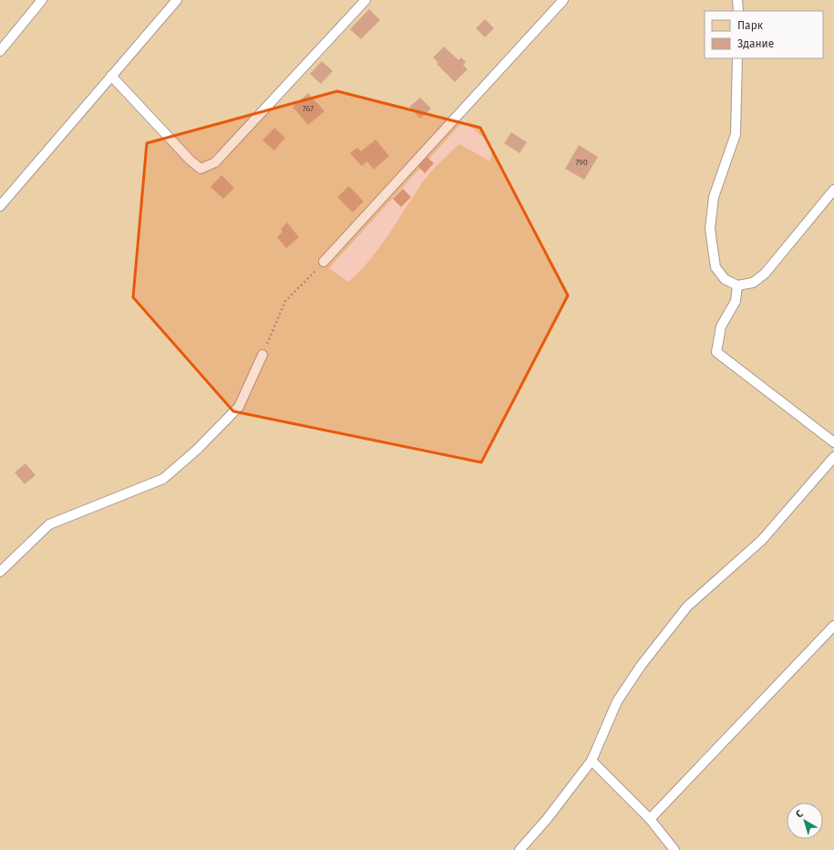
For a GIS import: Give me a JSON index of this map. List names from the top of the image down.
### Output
{
  "house_numbers": ["767", "790"],
  "legend": ["Парк", "Здание"],
  "north": "top left"
}
